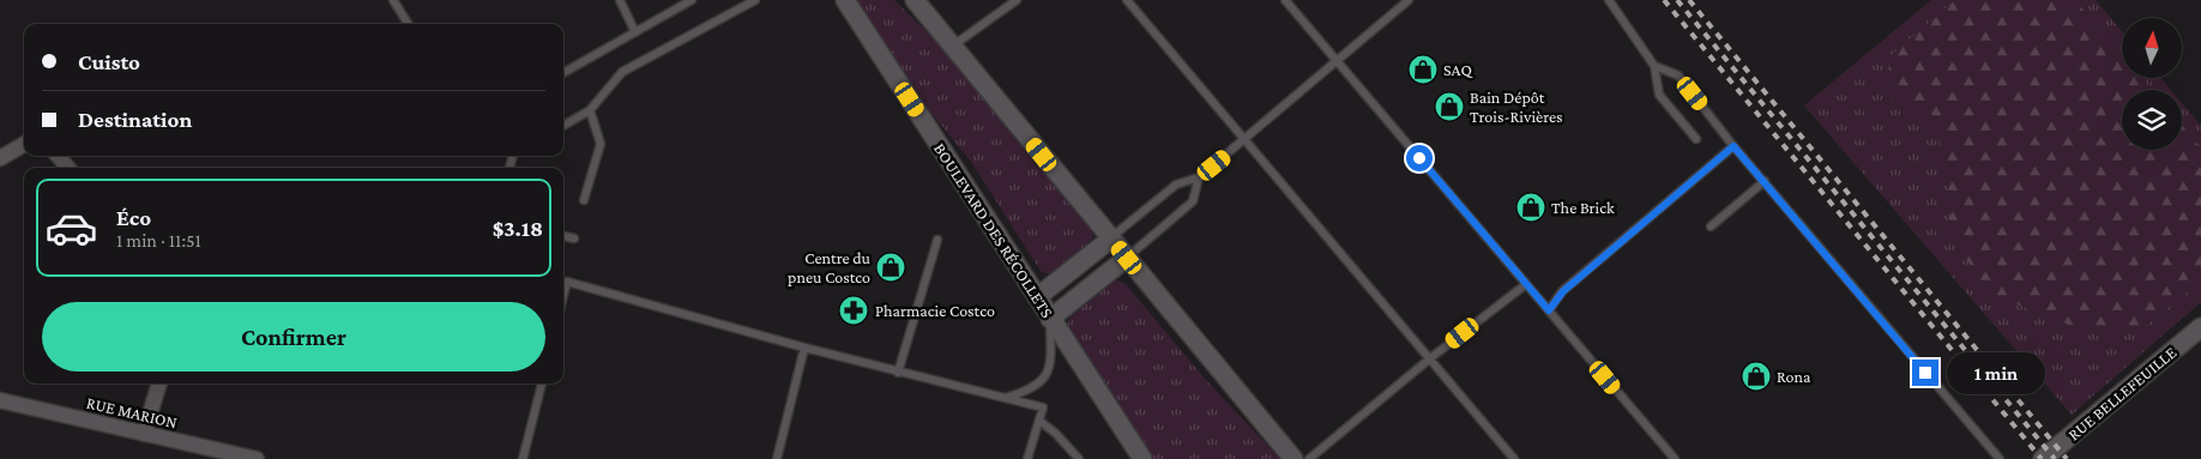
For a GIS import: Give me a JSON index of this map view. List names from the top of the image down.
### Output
{
  "streets": {
    "main road": ["BOULEVARD DES RÉCOLLETS", "RUE BELLEFEUILLE"],
    "street": ["RUE MARION"]
  },
  "places": {
    "shop": [
      "SAQ",
      "Bain Dépôt Trois-Rivières",
      "The Brick",
      "Centre du pneu Costco",
      "Rona"
    ],
    "pharmacy": ["Pharmacie Costco"]
  },
  "north": "top",
  "page": {
    "banner": ["Cuisto", "Destination"],
    "list": [
      {
        "name": "Éco",
        "note": "1 min · 11:51",
        "value": "$3.18"
      }
    ],
    "buttons": "Confirmer",
    "bubble": "1 min"
  }
}
